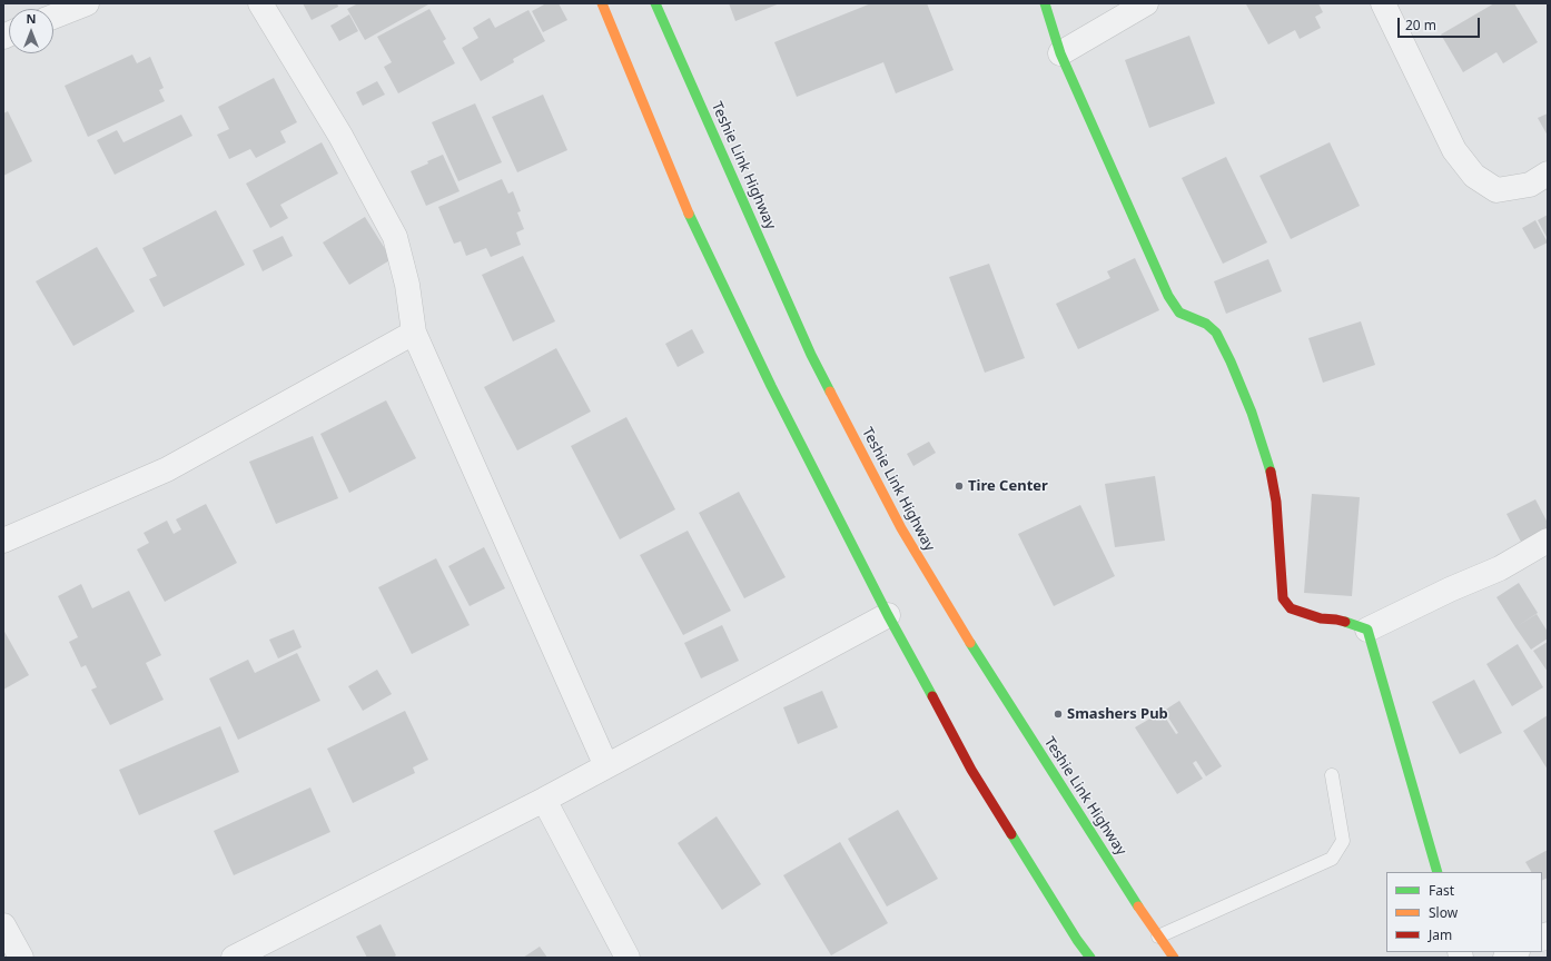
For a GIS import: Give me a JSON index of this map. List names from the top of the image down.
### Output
{
  "streets": {
    "main road": ["Teshie Link Highway"]
  },
  "places": ["Tire Center", "Smashers Pub"],
  "legend": ["Fast", "Slow", "Jam"],
  "scale_bar": "20 m",
  "north": "top"
}
